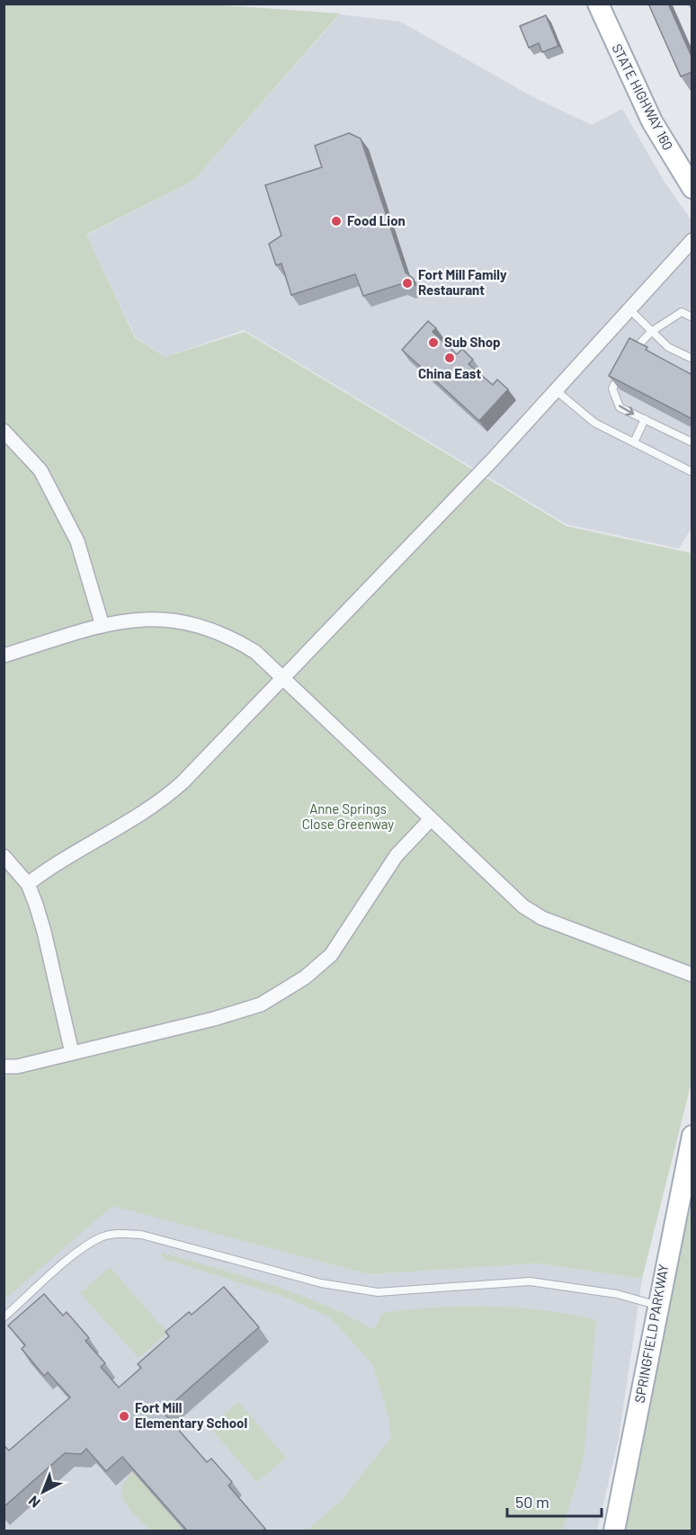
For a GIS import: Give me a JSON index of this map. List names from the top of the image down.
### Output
{
  "streets": {
    "main road": ["STATE HIGHWAY 160", "SPRINGFIELD PARKWAY"]
  },
  "parks": ["Anne Springs Close Greenway"],
  "places": [
    "Food Lion",
    "Fort Mill Family Restaurant",
    "Sub Shop",
    "China East",
    "Fort Mill Elementary School"
  ],
  "scale_bar": "50 m",
  "north": "bottom left"
}
